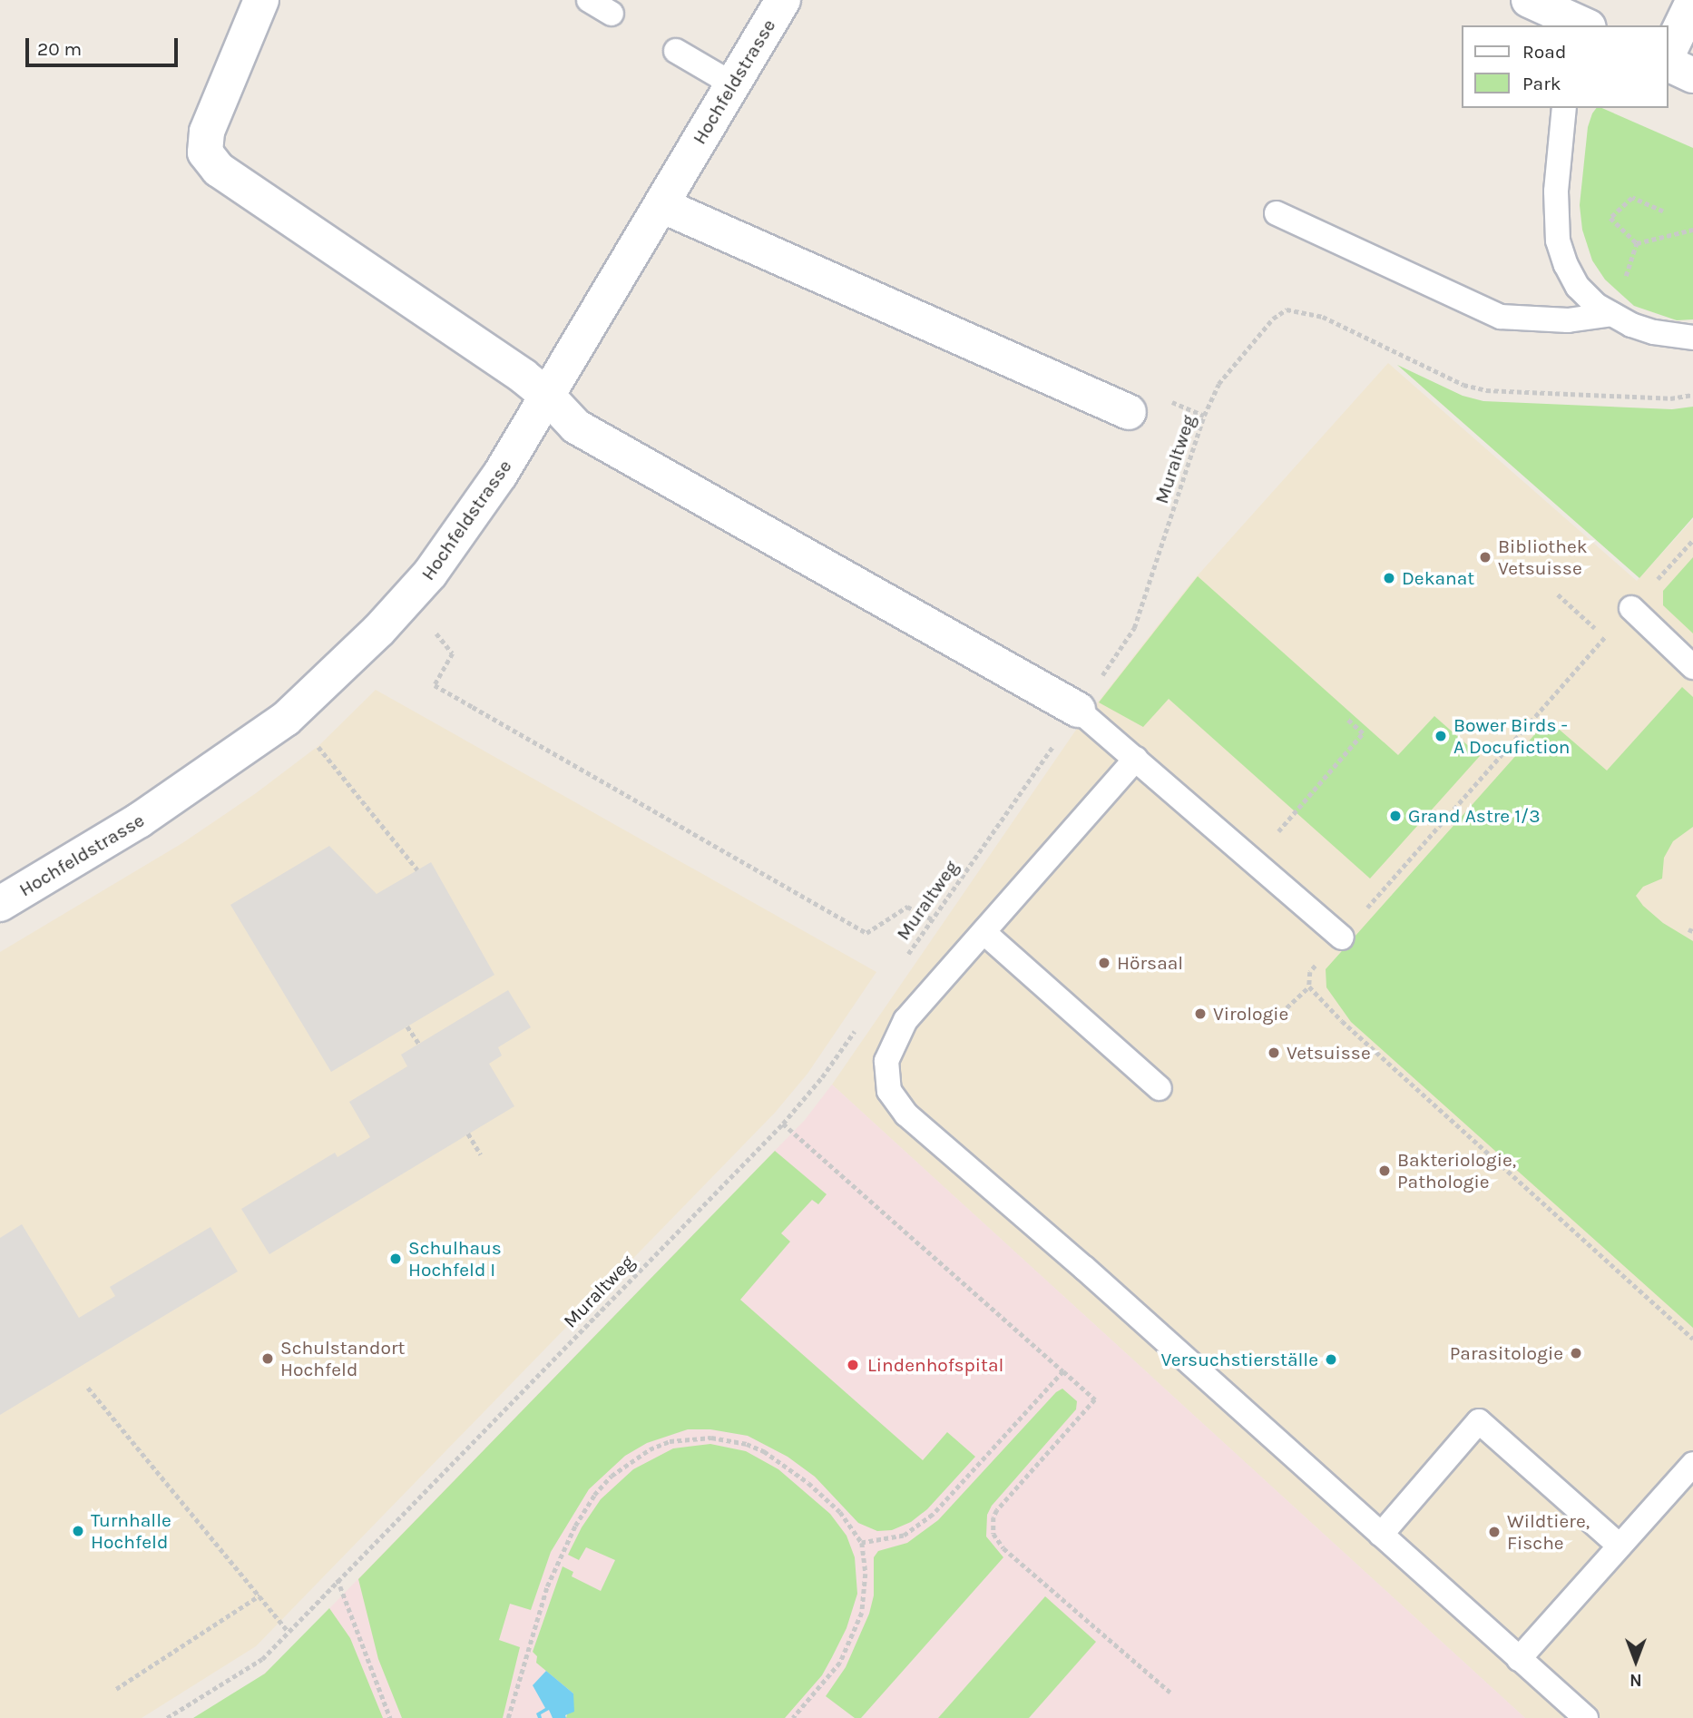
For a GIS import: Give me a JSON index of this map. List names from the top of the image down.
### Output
{
  "streets": {
    "street": ["Hochfeldstrasse"],
    "path": ["Muraltweg"]
  },
  "places": [
    "Bibliothek Vetsuisse",
    "Dekanat",
    "Bower Birds - A Docufiction",
    "Grand Astre 1/3",
    "Hörsaal",
    "Virologie",
    "Vetsuisse",
    "Bakteriologie, Pathologie",
    "Schulhaus Hochfeld I",
    "Parasitologie",
    "Schulstandort Hochfeld",
    "Versuchstierställe",
    "Lindenhofspital",
    "Turnhalle Hochfeld",
    "Wildtiere, Fische"
  ],
  "legend": ["Road", "Park"],
  "scale_bar": "20 m",
  "north": "bottom"
}
